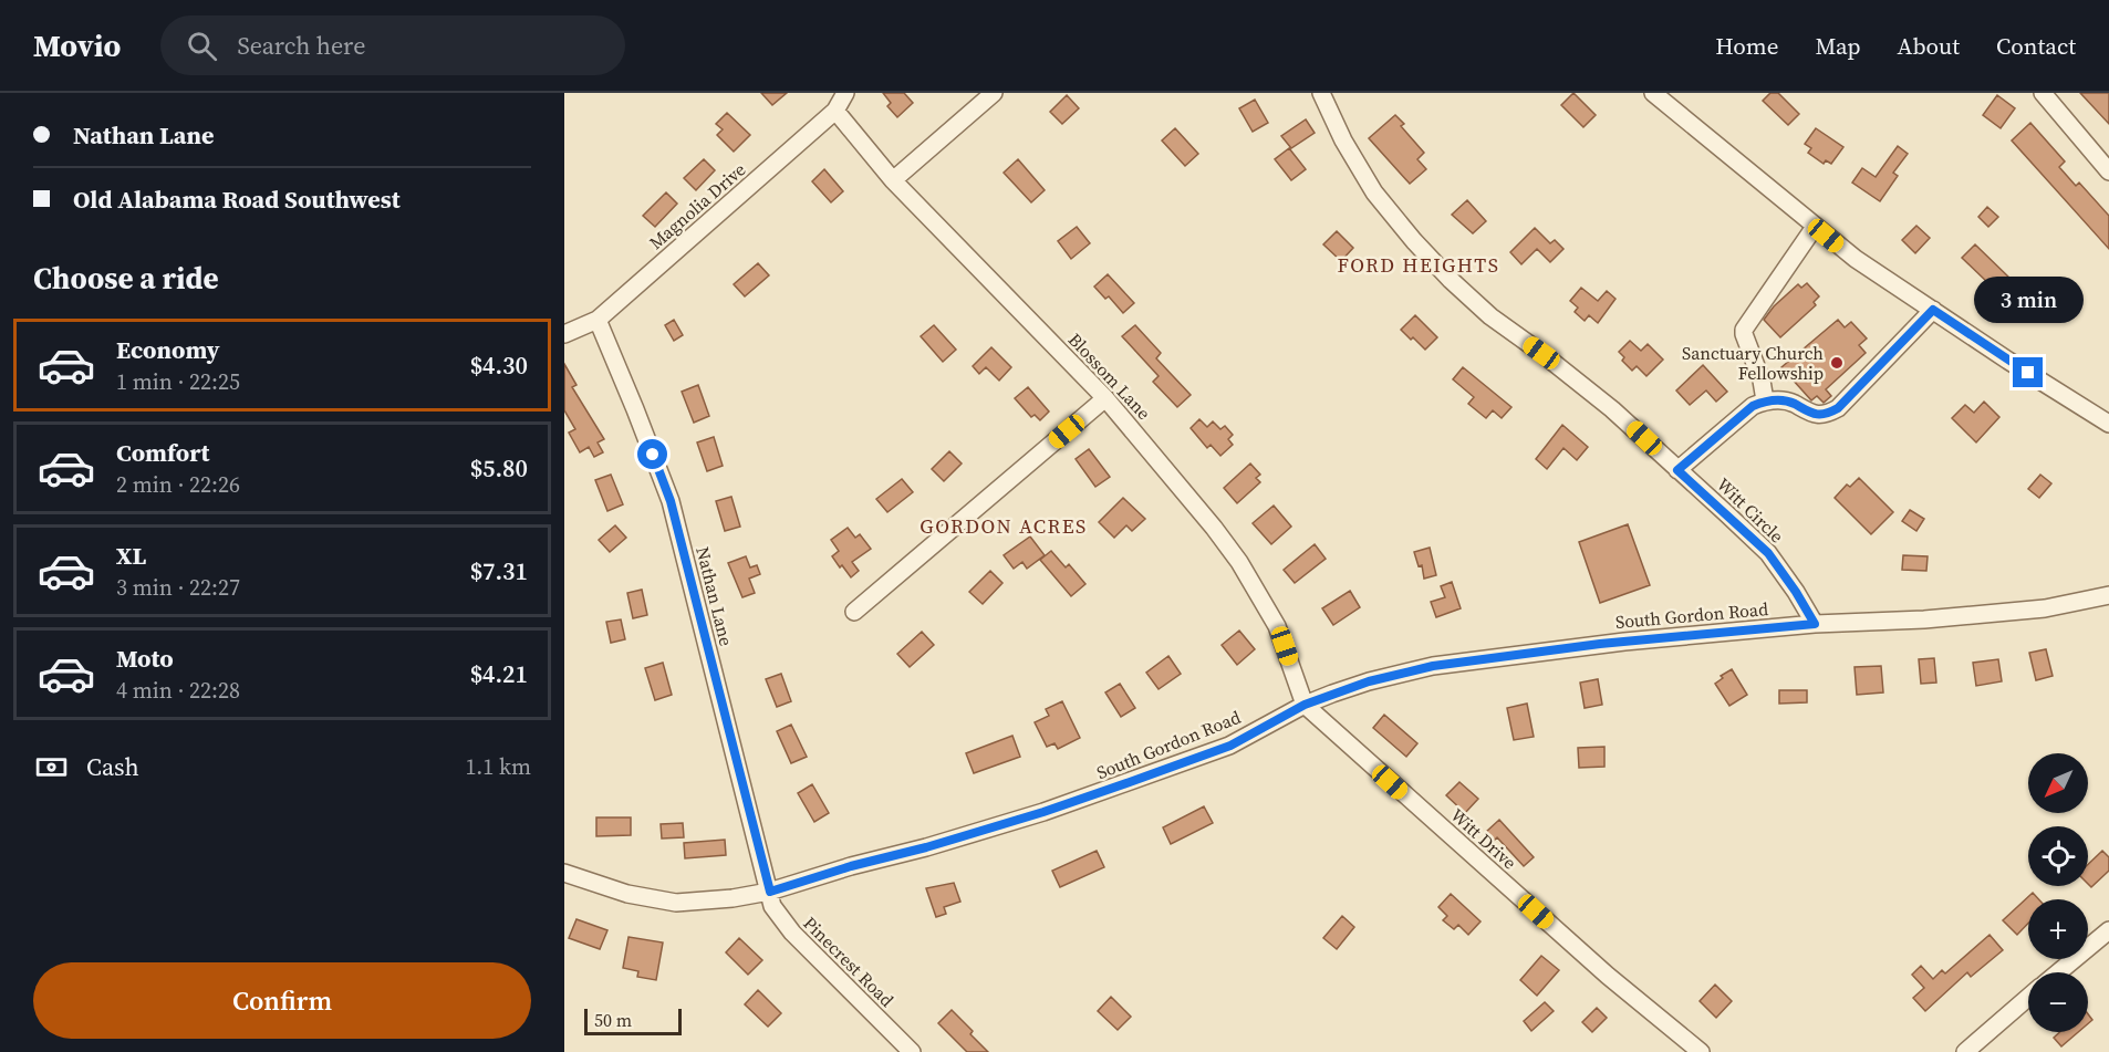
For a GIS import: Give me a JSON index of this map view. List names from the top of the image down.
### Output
{
  "streets": {
    "street": [
      "Magnolia Drive",
      "Blossom Lane",
      "Witt Circle",
      "Nathan Lane",
      "South Gordon Road",
      "Witt Drive",
      "Pinecrest Road"
    ]
  },
  "crossings": [
    ["Magnolia Drive", "Blossom Lane"],
    ["Magnolia Drive", "Nathan Lane"],
    ["Blossom Lane", "South Gordon Road"],
    ["Blossom Lane", "Witt Drive"],
    ["Witt Circle", "South Gordon Road"],
    ["Nathan Lane", "South Gordon Road"],
    ["Nathan Lane", "Pinecrest Road"],
    ["South Gordon Road", "Witt Drive"],
    ["South Gordon Road", "Pinecrest Road"]
  ],
  "districts": ["FORD HEIGHTS", "GORDON ACRES"],
  "places": ["Sanctuary Church Fellowship"],
  "scale_bar": "50 m",
  "north": "bottom left",
  "page": {
    "header": "Movio",
    "search": "Search here",
    "nav": [
      "Home",
      "Map",
      "About",
      "Contact"
    ],
    "banner": ["Nathan Lane", "Old Alabama Road Southwest"],
    "heading": "Choose a ride",
    "bubble": "3 min",
    "list": [
      {
        "name": "Economy",
        "note": "1 min · 22:25",
        "value": "$4.30"
      },
      {
        "name": "Comfort",
        "note": "2 min · 22:26",
        "value": "$5.80"
      },
      {
        "name": "XL",
        "note": "3 min · 22:27",
        "value": "$7.31"
      },
      {
        "name": "Moto",
        "note": "4 min · 22:28",
        "value": "$4.21"
      }
    ],
    "pay": ["Cash", "1.1 km"],
    "map_buttons": ["+", "−"],
    "buttons": "Confirm",
    "scale": "50 m"
  }
}
